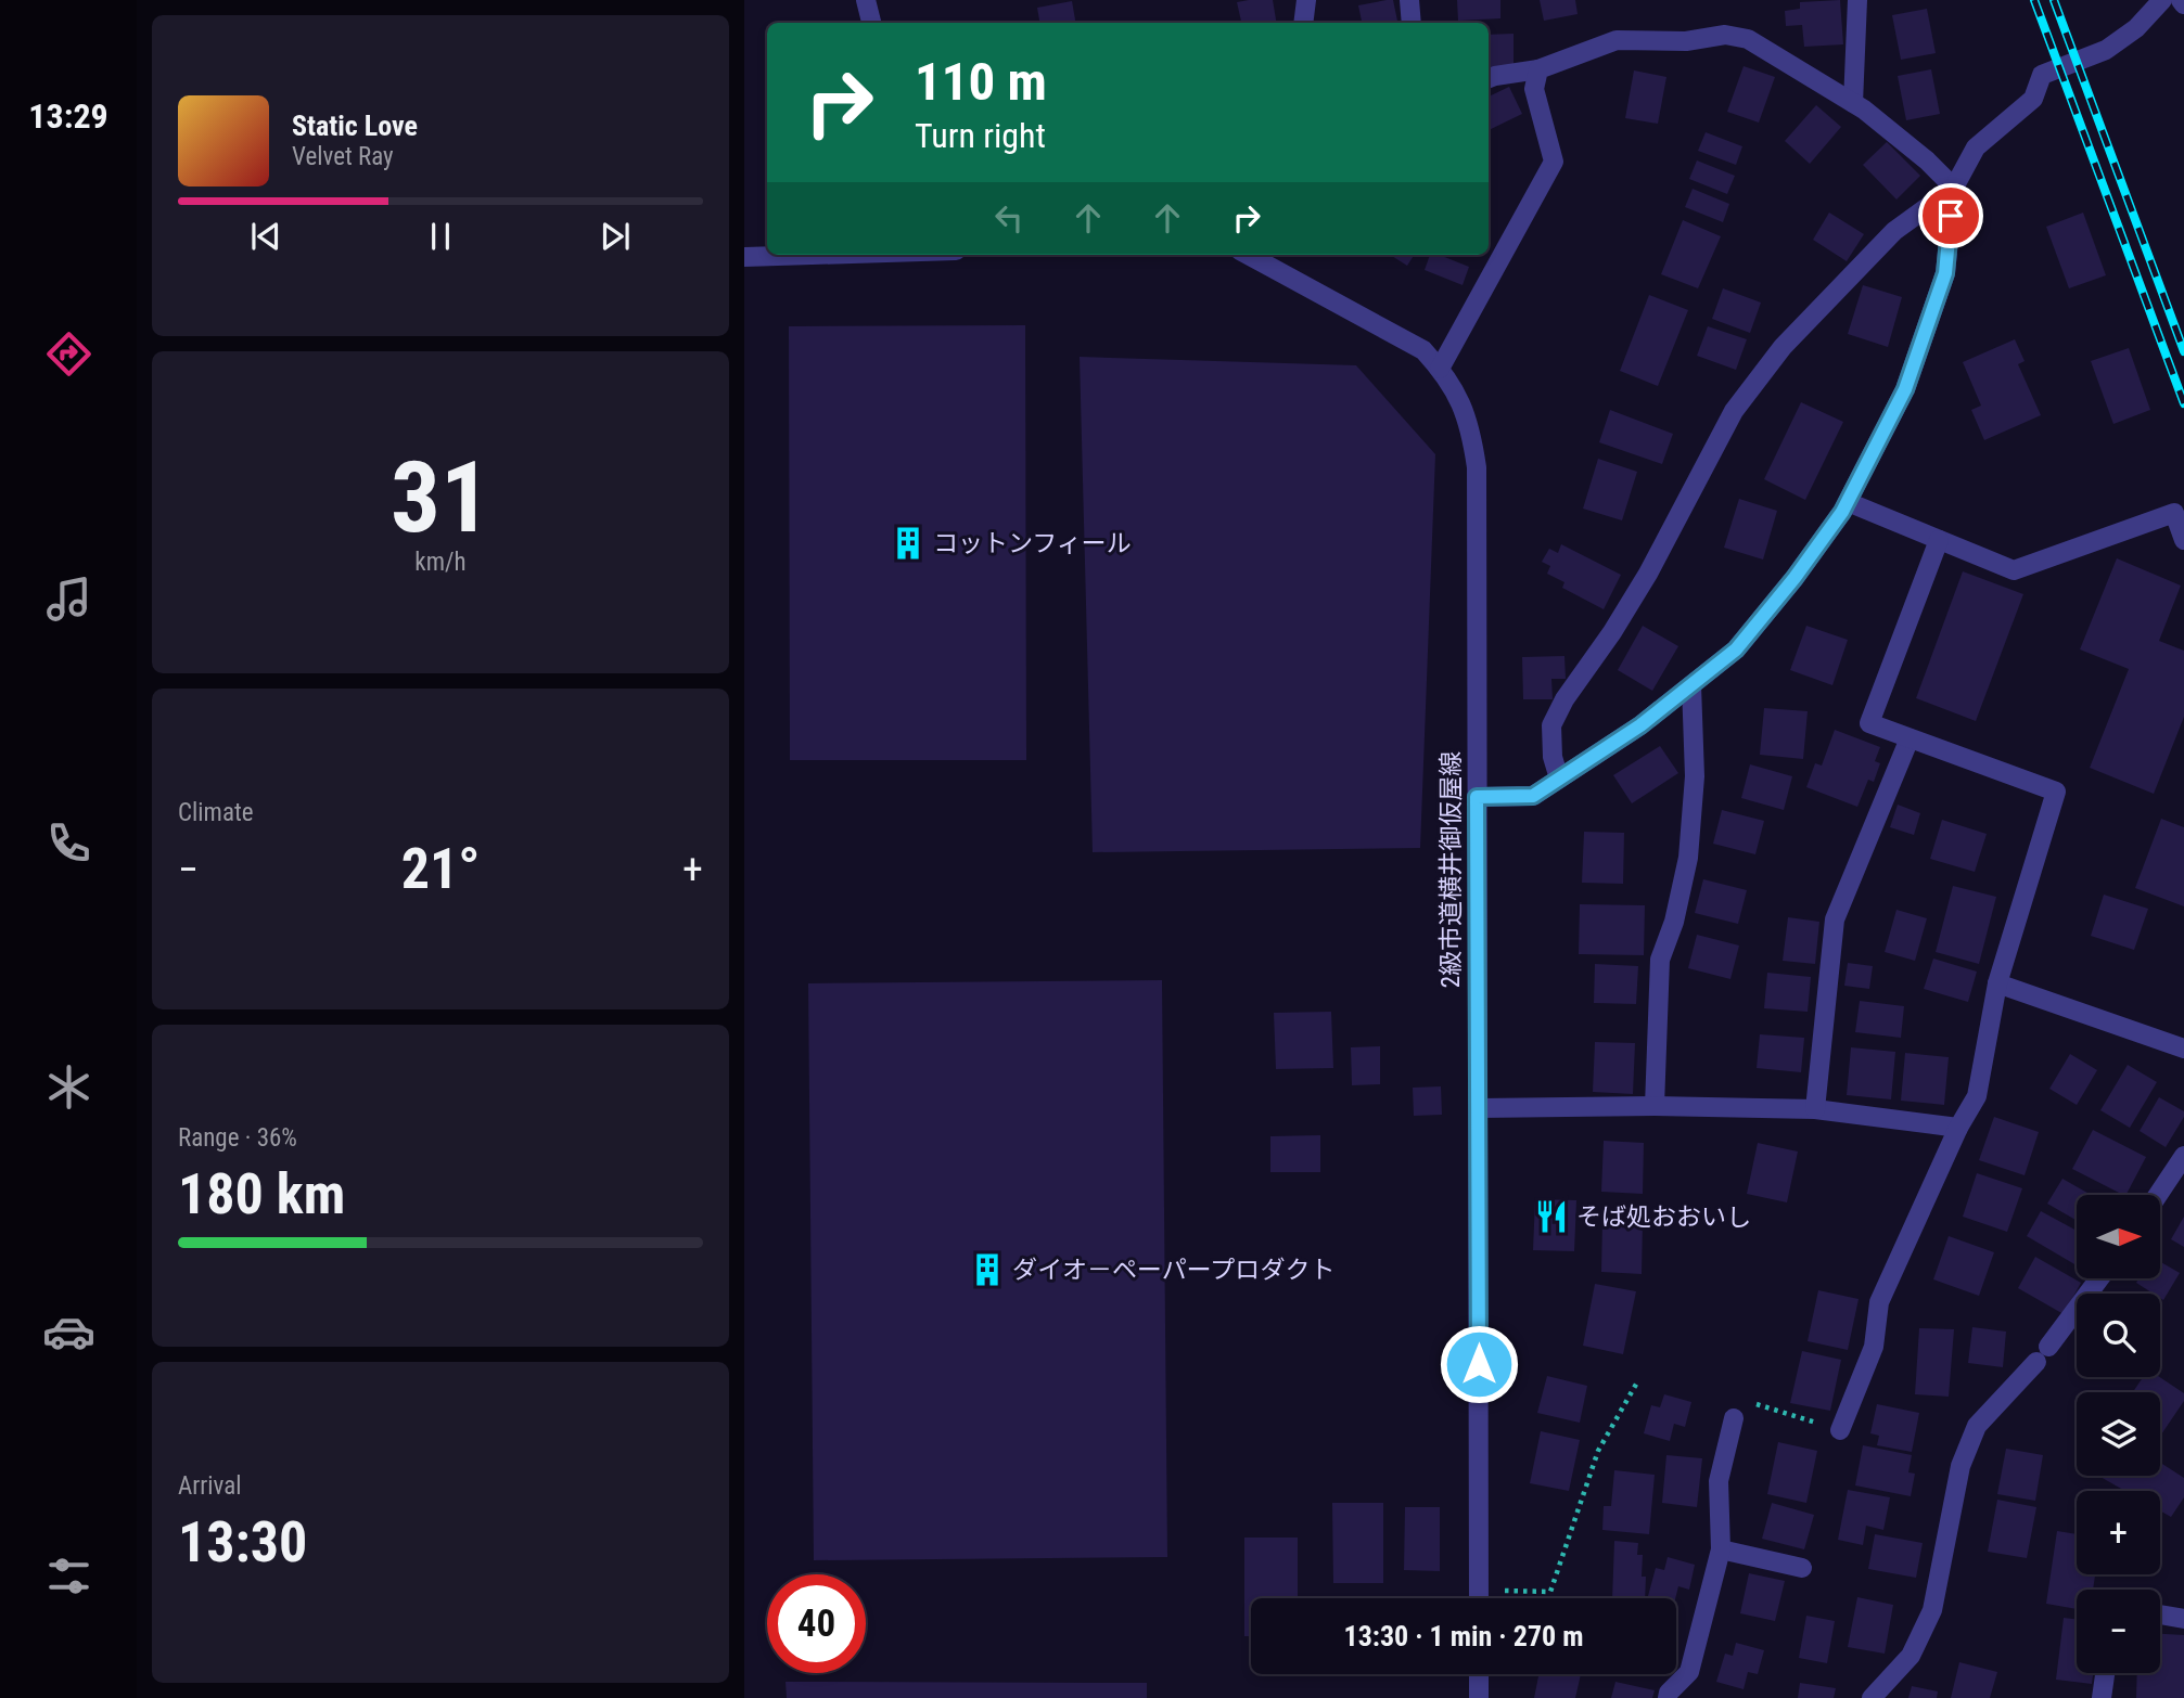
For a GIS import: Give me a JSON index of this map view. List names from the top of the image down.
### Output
{
  "streets": {
    "street": ["2級市道横井御仮屋線"]
  },
  "places": {
    "building": ["コットンフィール", "ダイオ－ペーパープロダクト"],
    "restaurant": ["そば処おおいし"]
  },
  "north": "right",
  "page": {
    "tabs": "13:29",
    "turn": ["110 m", "Turn right"],
    "song": ["Static Love", "Velvet Ray"],
    "tile": [
      ["31", "km/h"],
      "Climate",
      ["Range · 36%", "180 km"],
      ["Arrival", "13:30"]
    ],
    "heat": ["−", "21°", "+"],
    "map_buttons": ["+", "−"],
    "limit": "40",
    "trip": "13:30 · 1 min · 270 m"
  }
}
